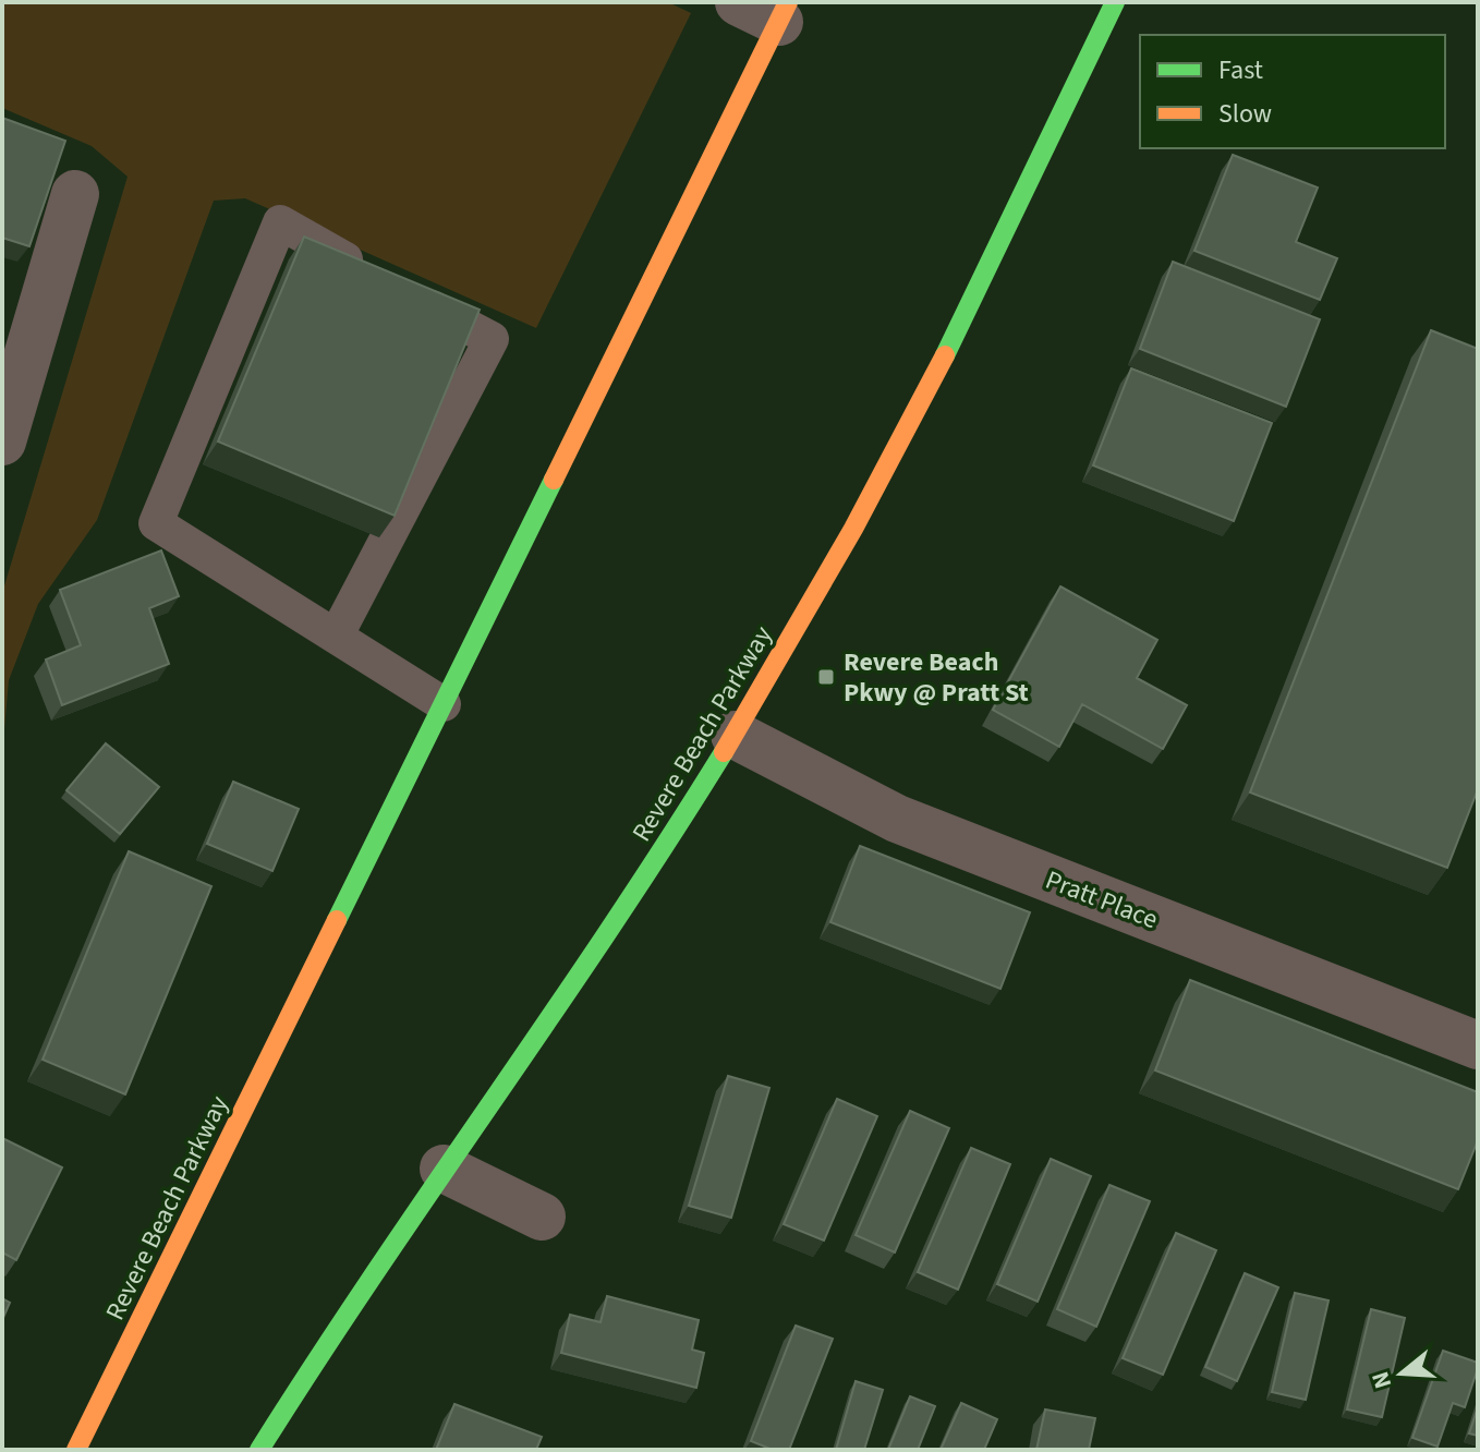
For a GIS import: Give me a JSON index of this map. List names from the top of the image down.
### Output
{
  "streets": {
    "main road": ["Revere Beach Parkway"],
    "street": ["Pratt Place"]
  },
  "crossings": [
    ["Revere Beach Parkway", "Pratt Place"]
  ],
  "places": {
    "transit": ["Revere Beach Pkwy @ Pratt St"]
  },
  "legend": ["Fast", "Slow"],
  "north": "left"
}
